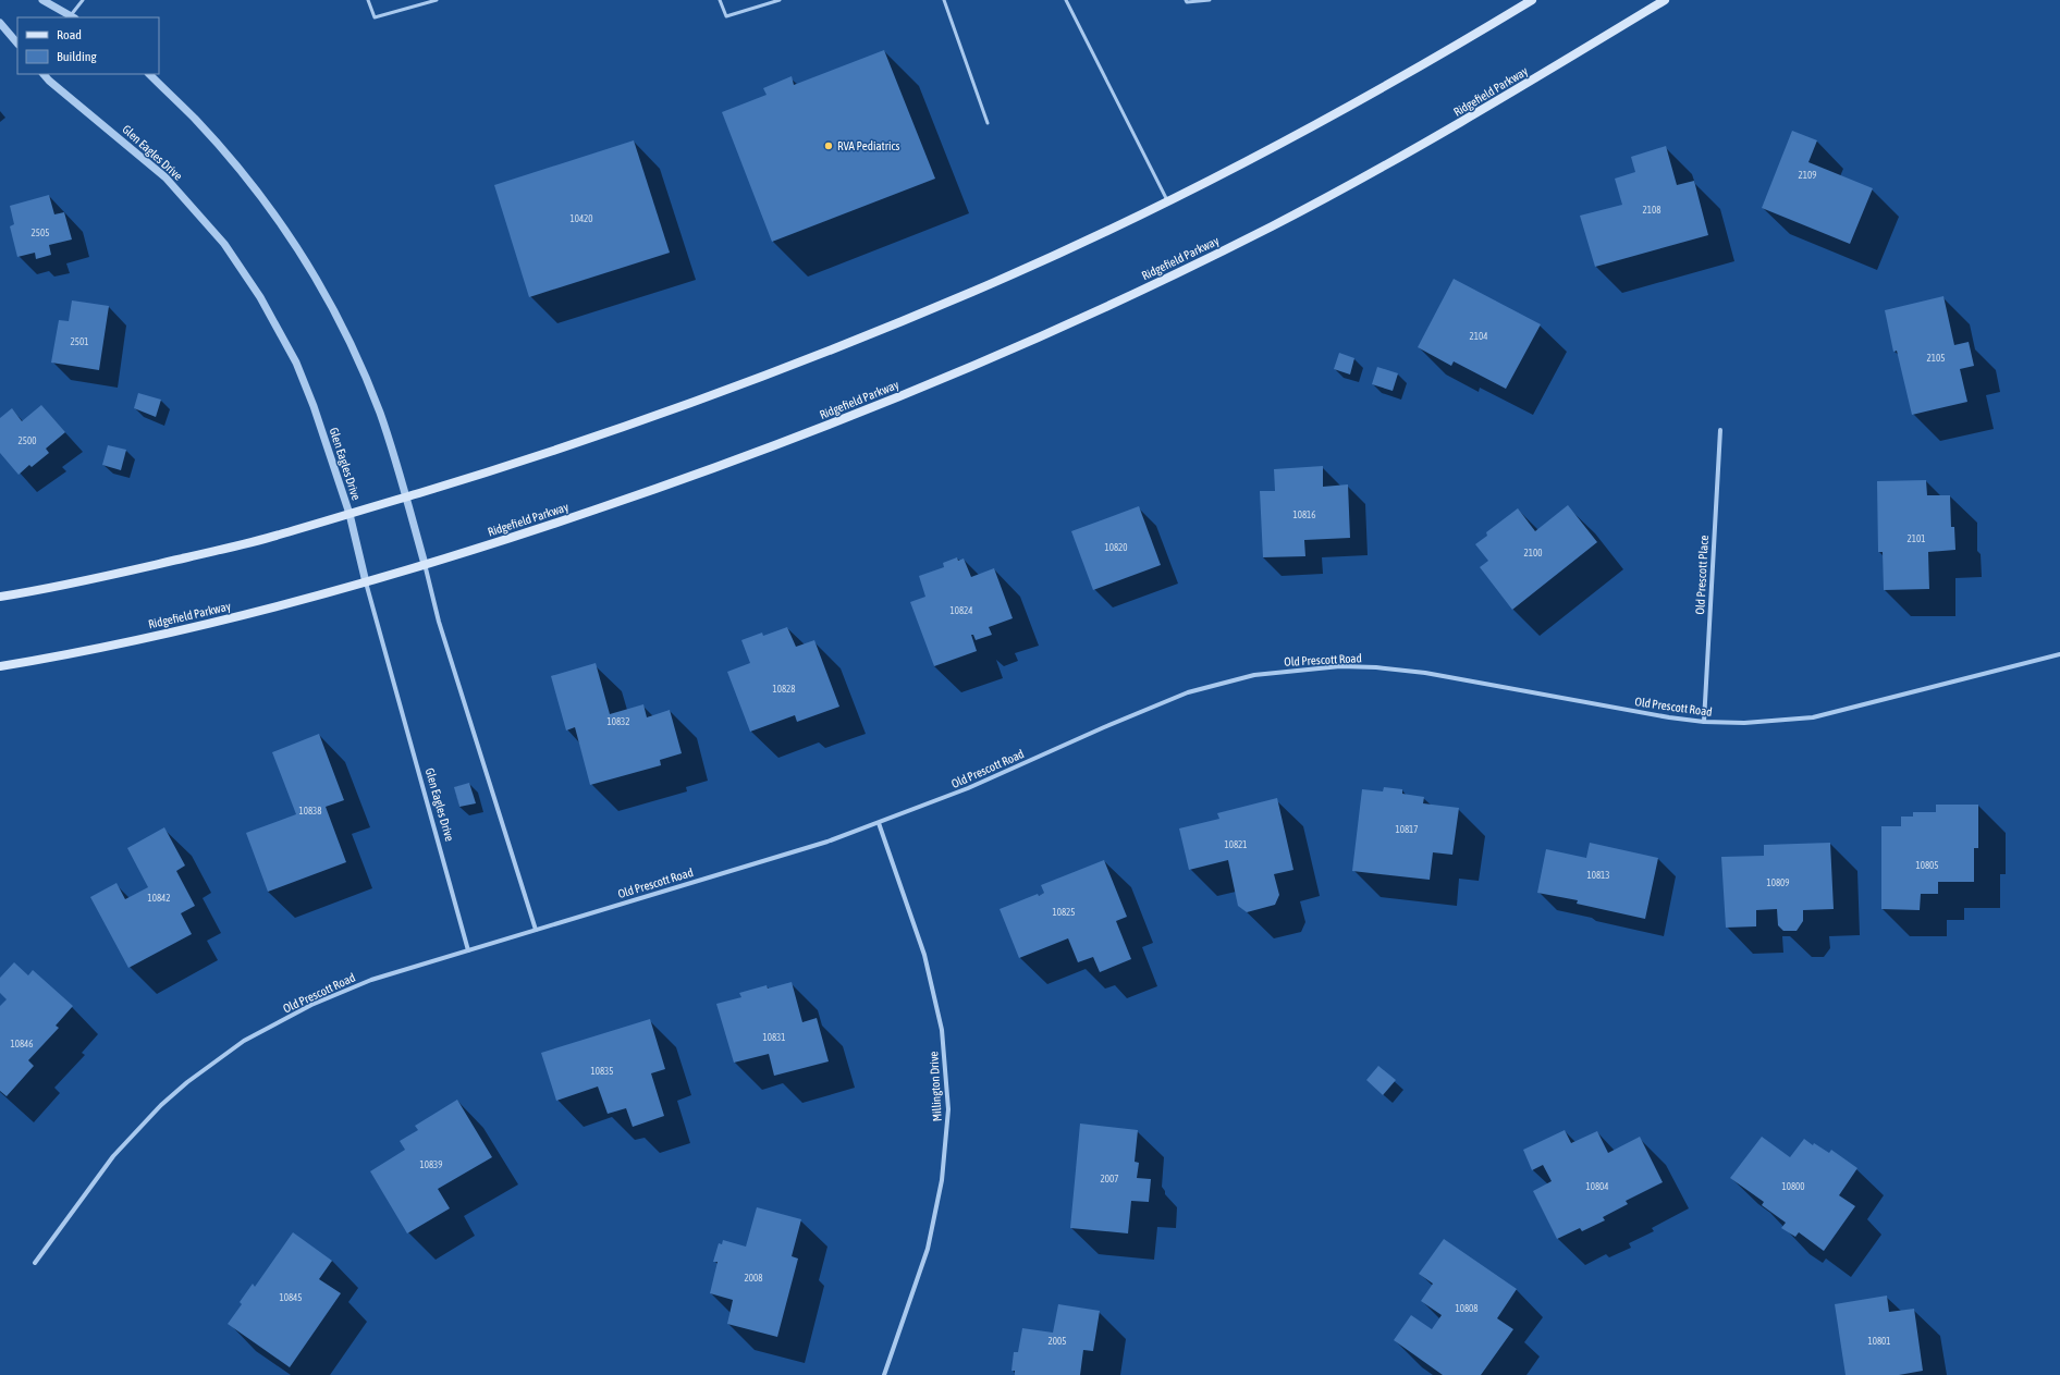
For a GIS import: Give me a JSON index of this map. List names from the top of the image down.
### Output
{
  "streets": {
    "main road": ["Ridgefield Parkway"],
    "street": [
      "Glen Eagles Drive",
      "Old Prescott Place",
      "Old Prescott Road",
      "Millington Drive"
    ]
  },
  "crossings": [
    ["Ridgefield Parkway", "Glen Eagles Drive"],
    ["Glen Eagles Drive", "Old Prescott Road"],
    ["Old Prescott Place", "Old Prescott Road"],
    ["Old Prescott Road", "Millington Drive"]
  ],
  "places": ["RVA Pediatrics"],
  "house_numbers": [
    "2109",
    "2108",
    "10420",
    "2505",
    "2104",
    "2501",
    "2105",
    "2500",
    "10816",
    "2101",
    "10820",
    "2100",
    "10824",
    "10828",
    "10832",
    "10838",
    "10817",
    "10821",
    "10805",
    "10813",
    "10809",
    "10842",
    "10825",
    "10831",
    "10846",
    "10835",
    "10839",
    "2007",
    "10804",
    "10800",
    "2008",
    "10845",
    "10808",
    "2005",
    "10801"
  ],
  "legend": ["Road", "Building"]
}
